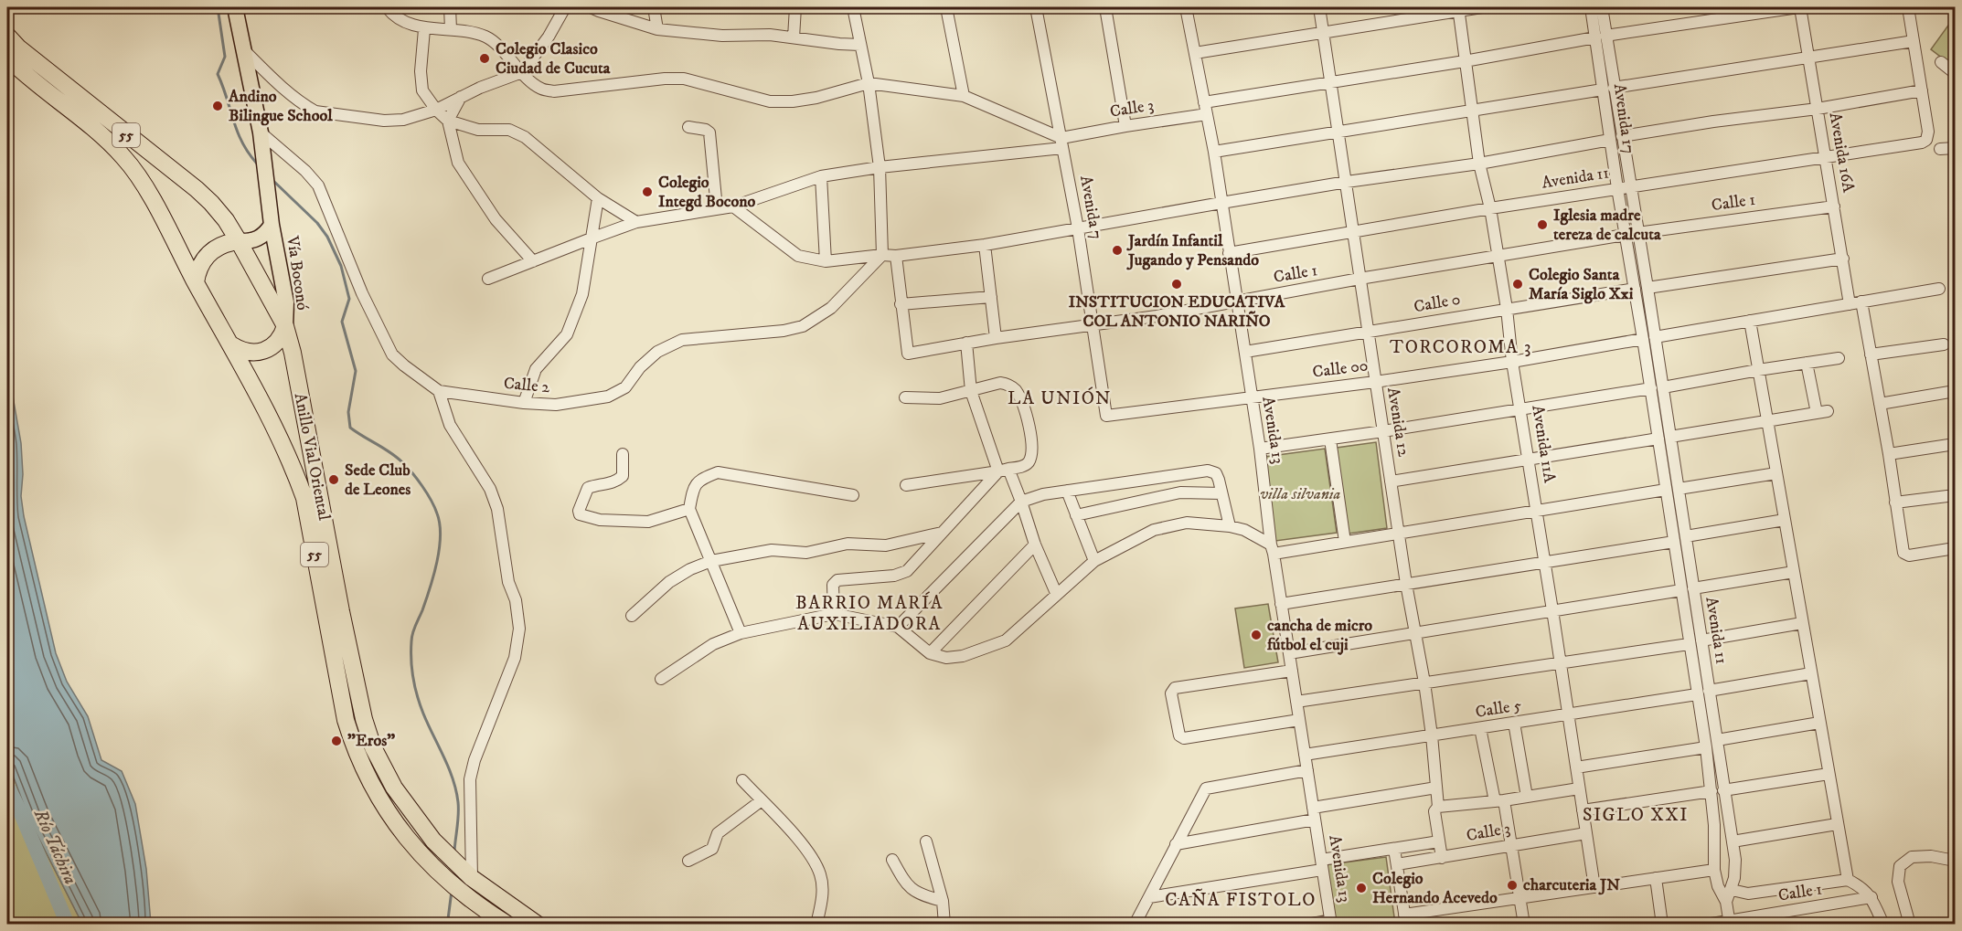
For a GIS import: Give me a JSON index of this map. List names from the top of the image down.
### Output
{
  "streets": {
    "highway": ["55", "Anillo Vial Oriental"],
    "main road": ["Vía Boconó"],
    "street": [
      "Calle 3",
      "Avenida 17",
      "Avenida 16A",
      "Avenida 11",
      "Calle 1",
      "Avenida 7",
      "Calle 0",
      "Calle 00",
      "Calle 2",
      "Avenida 12",
      "Avenida 13",
      "Avenida 11A",
      "Calle 5"
    ]
  },
  "crossings": [
    ["Calle 3", "Avenida 7"],
    ["Calle 3", "Avenida 12"],
    ["Calle 3", "Avenida 13"],
    ["Calle 3", "Avenida 11A"],
    ["Avenida 17", "Avenida 11"],
    ["Avenida 17", "Calle 1"],
    ["Avenida 16A", "Avenida 11"],
    ["Avenida 16A", "Calle 1"],
    ["Avenida 11", "Calle 1"],
    ["Avenida 11", "Calle 0"],
    ["Avenida 11", "Calle 00"],
    ["Avenida 11", "Avenida 12"],
    ["Avenida 11", "Avenida 13"],
    ["Avenida 11", "Avenida 11A"],
    ["Avenida 11", "Calle 5"],
    ["Calle 1", "Avenida 7"],
    ["Calle 1", "Avenida 12"],
    ["Calle 1", "Avenida 13"],
    ["Calle 1", "Avenida 11A"],
    ["Avenida 7", "Calle 00"],
    ["Vía Boconó", "Calle 2"],
    ["Vía Boconó", "Anillo Vial Oriental"],
    ["Calle 0", "Avenida 12"],
    ["Calle 0", "Avenida 13"],
    ["Calle 0", "Avenida 11A"],
    ["Calle 00", "Avenida 12"],
    ["Calle 00", "Avenida 13"],
    ["Calle 00", "Avenida 11A"],
    ["Avenida 12", "Calle 5"],
    ["Avenida 13", "Calle 5"],
    ["Avenida 11A", "Calle 5"]
  ],
  "districts": [
    "TORCOROMA 3",
    "LA UNIÓN",
    "BARRIO MARÍA AUXILIADORA",
    "SIGLO XXI",
    "CAÑA FISTOLO"
  ],
  "water": ["Río Táchira"],
  "parks": ["villa silvania"],
  "places": [
    "Colegio Clasico Ciudad de Cucuta",
    "Andino Bilingue School",
    "Colegio Integd Bocono",
    "Iglesia madre tereza de calcuta",
    "Jardín Infantil Jugando y Pensando",
    "INSTITUCION EDUCATIVA COL ANTONIO NARIÑO",
    "Colegio Santa María Siglo Xxi",
    "Sede Club de Leones",
    "cancha de micro fútbol el cuji",
    "\"Eros\"",
    "charcuteria JN",
    "Colegio Hernando Acevedo"
  ]
}
